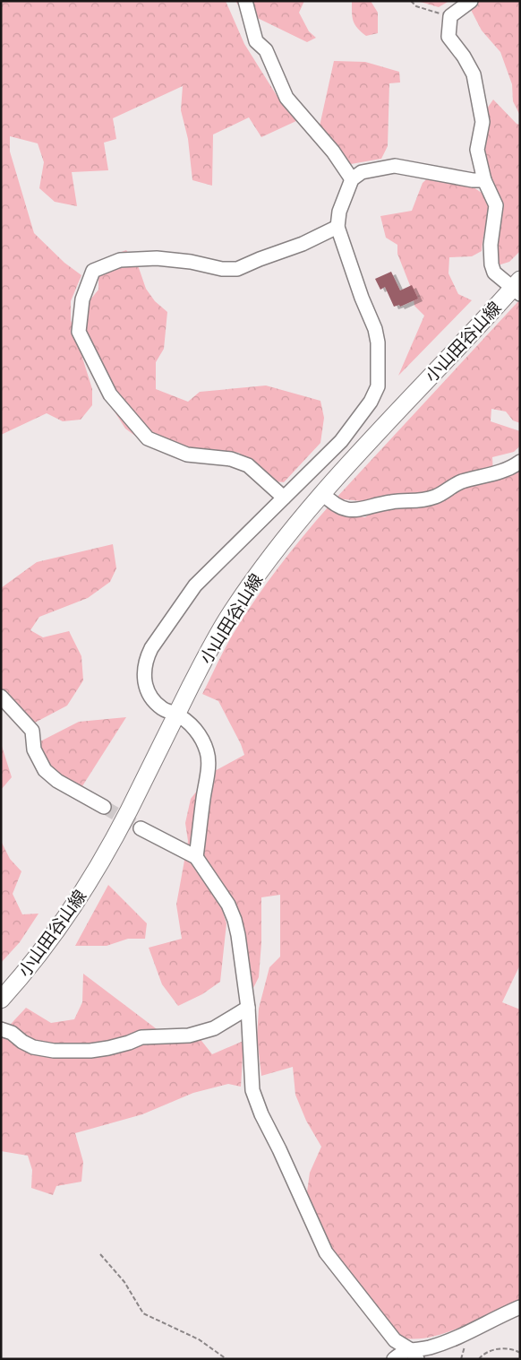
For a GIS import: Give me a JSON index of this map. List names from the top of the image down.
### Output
{
  "streets": {
    "main road": ["小山田谷山線"]
  }
}
